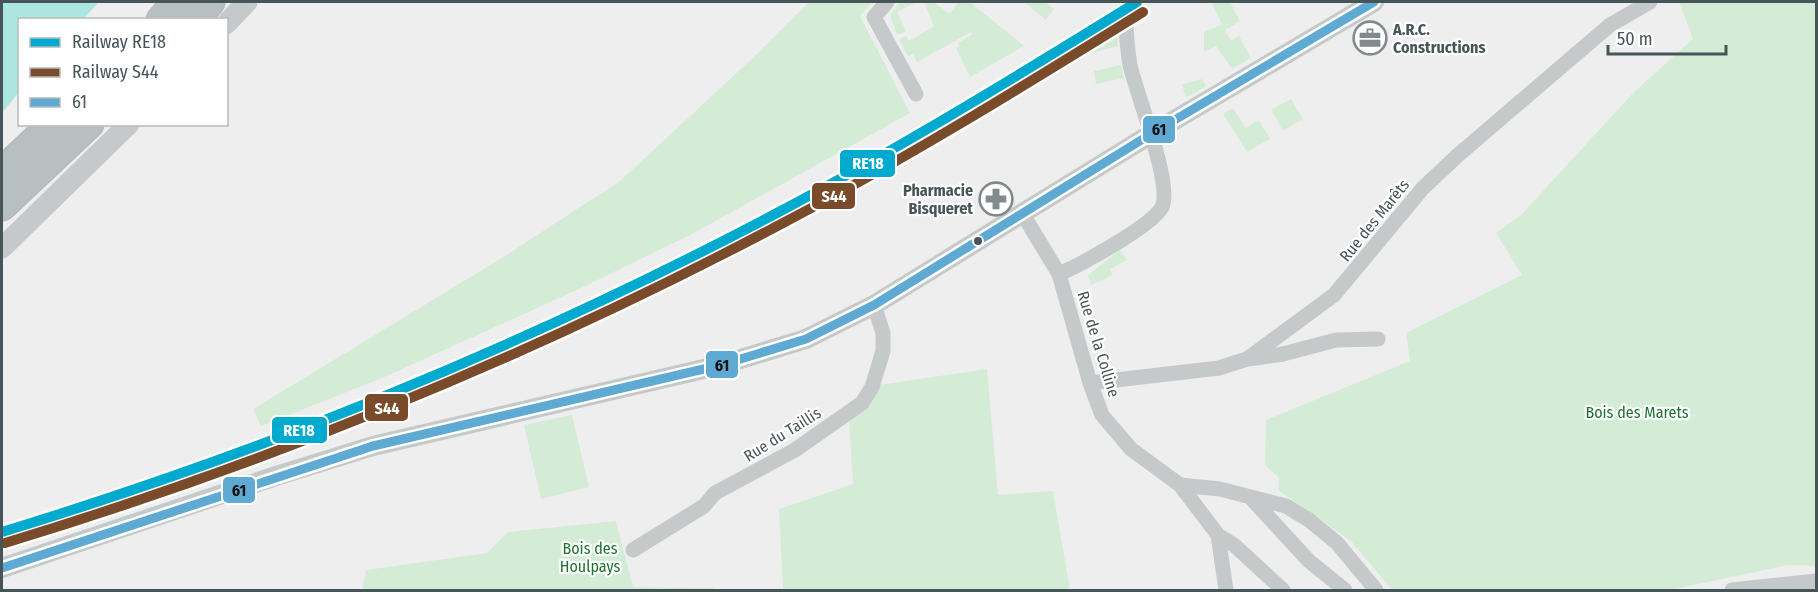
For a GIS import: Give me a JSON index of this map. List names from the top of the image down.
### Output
{
  "streets": {
    "street": ["Rue des Marêts", "Rue de la Colline", "Rue du Taillis"]
  },
  "crossings": [
    ["Rue des Marêts", "Rue de la Colline"]
  ],
  "parks": ["Bois des Marets", "Bois des Houlpays"],
  "places": {
    "office": ["A.R.C. Constructions"],
    "pharmacy": ["Pharmacie Bisqueret"]
  },
  "lines": ["rail line RE18", "transit line 61", "rail line S44"],
  "legend": ["Railway RE18", "Railway S44", "61"],
  "scale_bar": "50 m"
}
